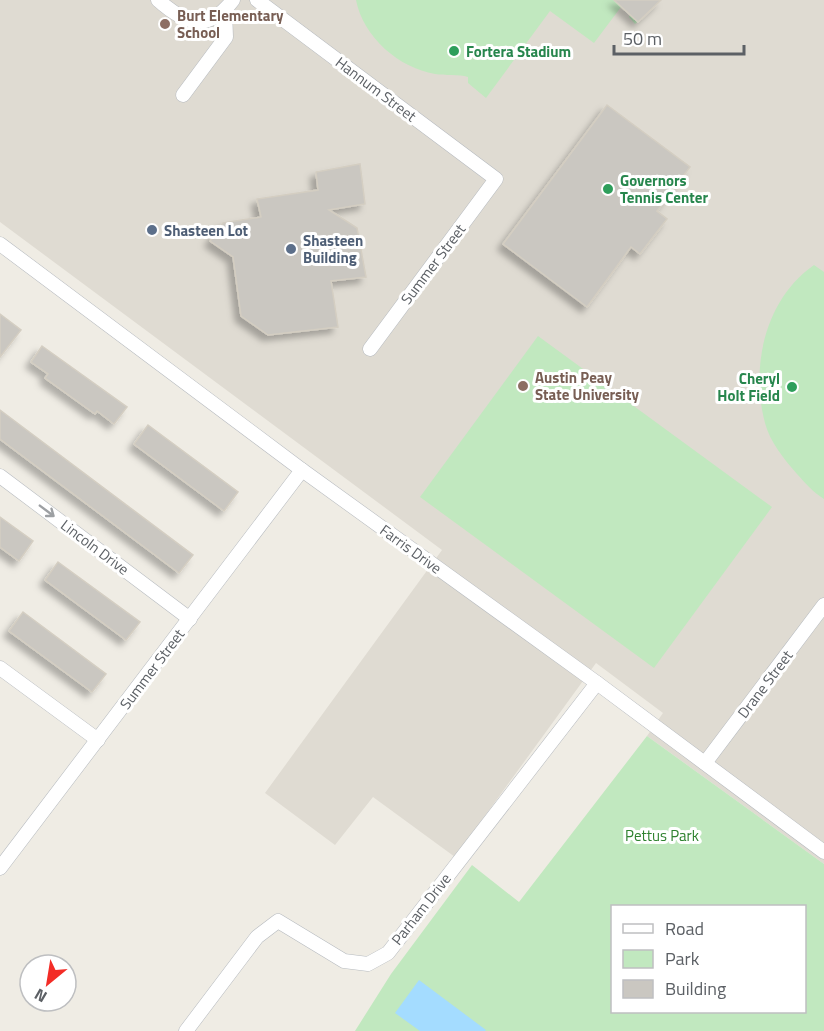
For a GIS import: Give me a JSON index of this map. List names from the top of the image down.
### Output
{
  "streets": {
    "street": [
      "Hannum Street",
      "Summer Street",
      "Lincoln Drive",
      "Farris Drive",
      "Drane Street",
      "Parham Drive"
    ]
  },
  "crossings": [
    ["Hannum Street", "Summer Street"],
    ["Summer Street", "Lincoln Drive"],
    ["Summer Street", "Farris Drive"],
    ["Farris Drive", "Drane Street"],
    ["Farris Drive", "Parham Drive"]
  ],
  "one_way": ["Lincoln Drive"],
  "parks": ["Pettus Park"],
  "places": [
    "Burt Elementary School",
    "Fortera Stadium",
    "Governors Tennis Center",
    "Shasteen Lot",
    "Shasteen Building",
    "Austin Peay State University",
    "Cheryl Holt Field"
  ],
  "legend": ["Road", "Park", "Building"],
  "scale_bar": "50 m",
  "north": "bottom left"
}
